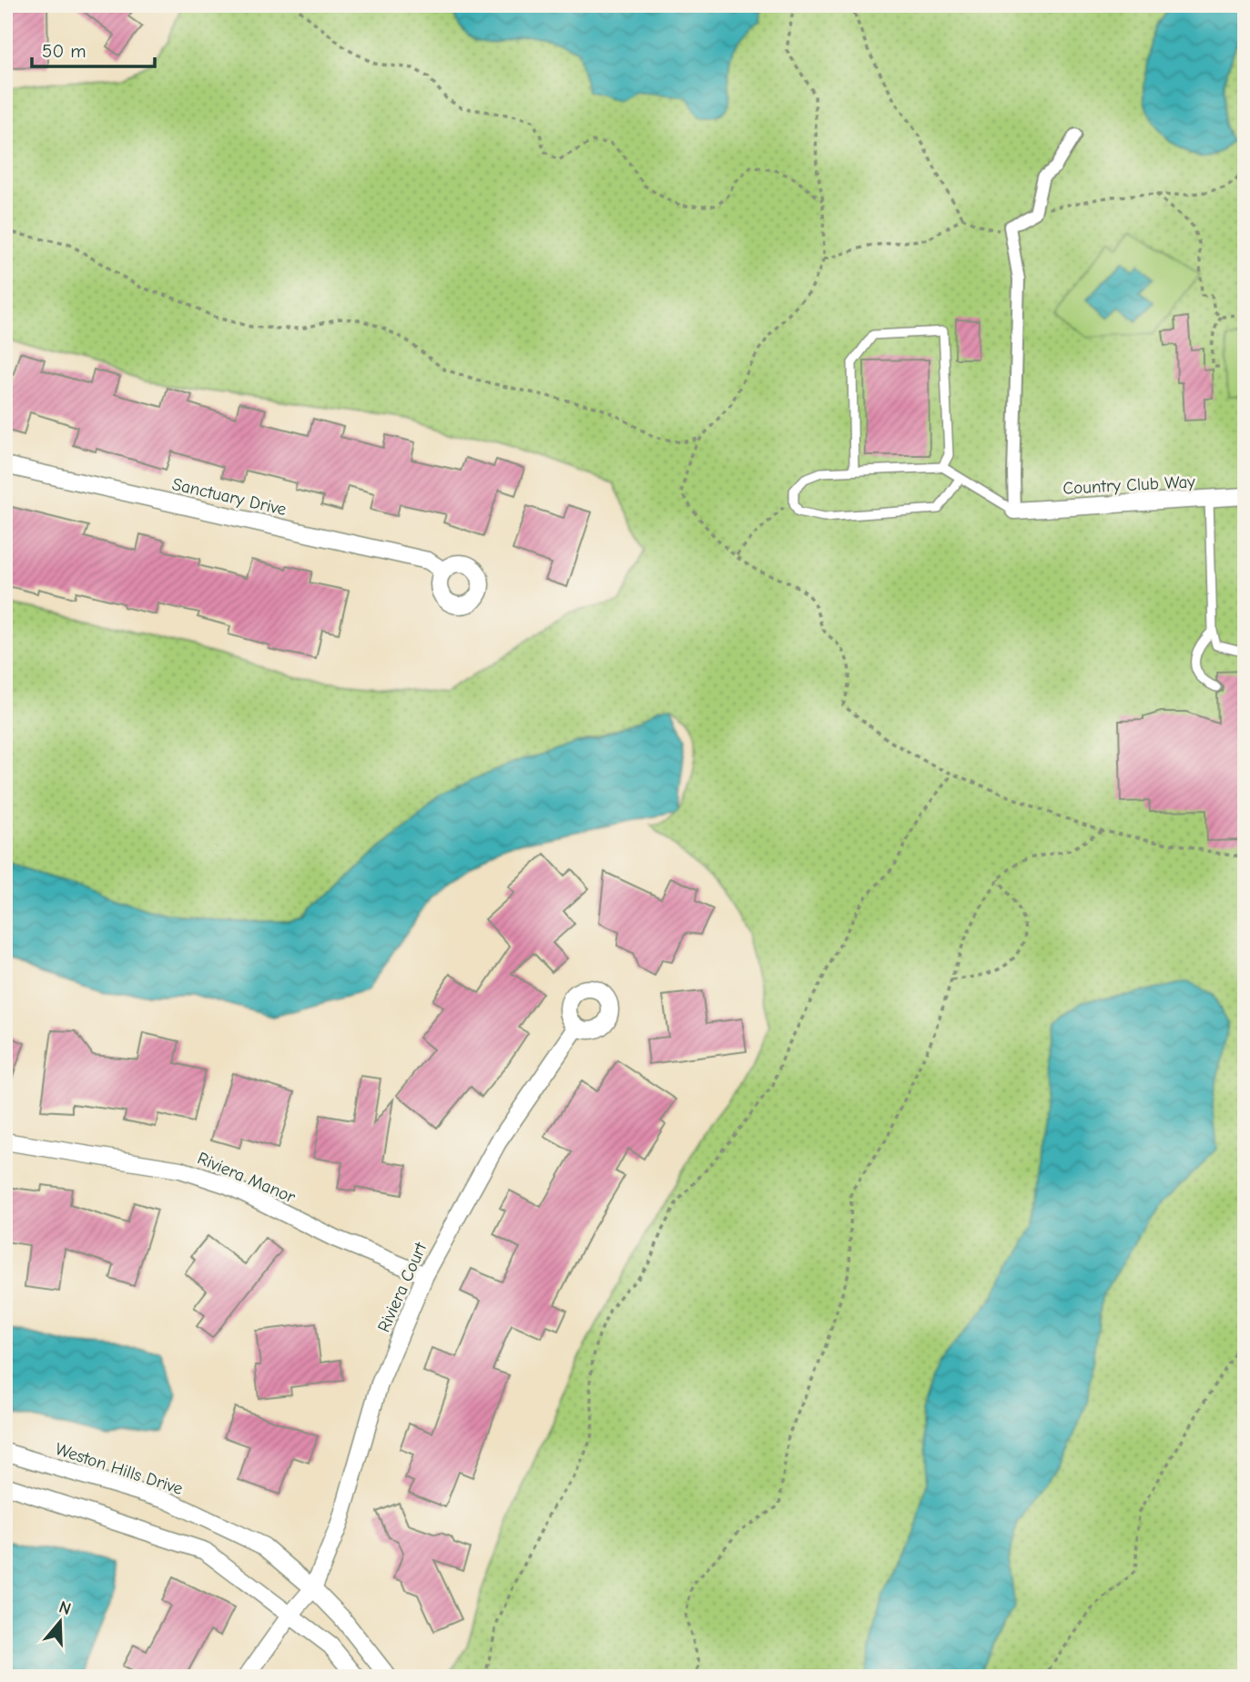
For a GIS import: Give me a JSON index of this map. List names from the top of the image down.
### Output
{
  "streets": {
    "street": [
      "Country Club Way",
      "Sanctuary Drive",
      "Riviera Manor",
      "Riviera Court",
      "Weston Hills Drive"
    ]
  },
  "crossings": [
    ["Riviera Manor", "Riviera Court"],
    ["Riviera Court", "Weston Hills Drive"]
  ],
  "scale_bar": "50 m",
  "north": "top"
}
